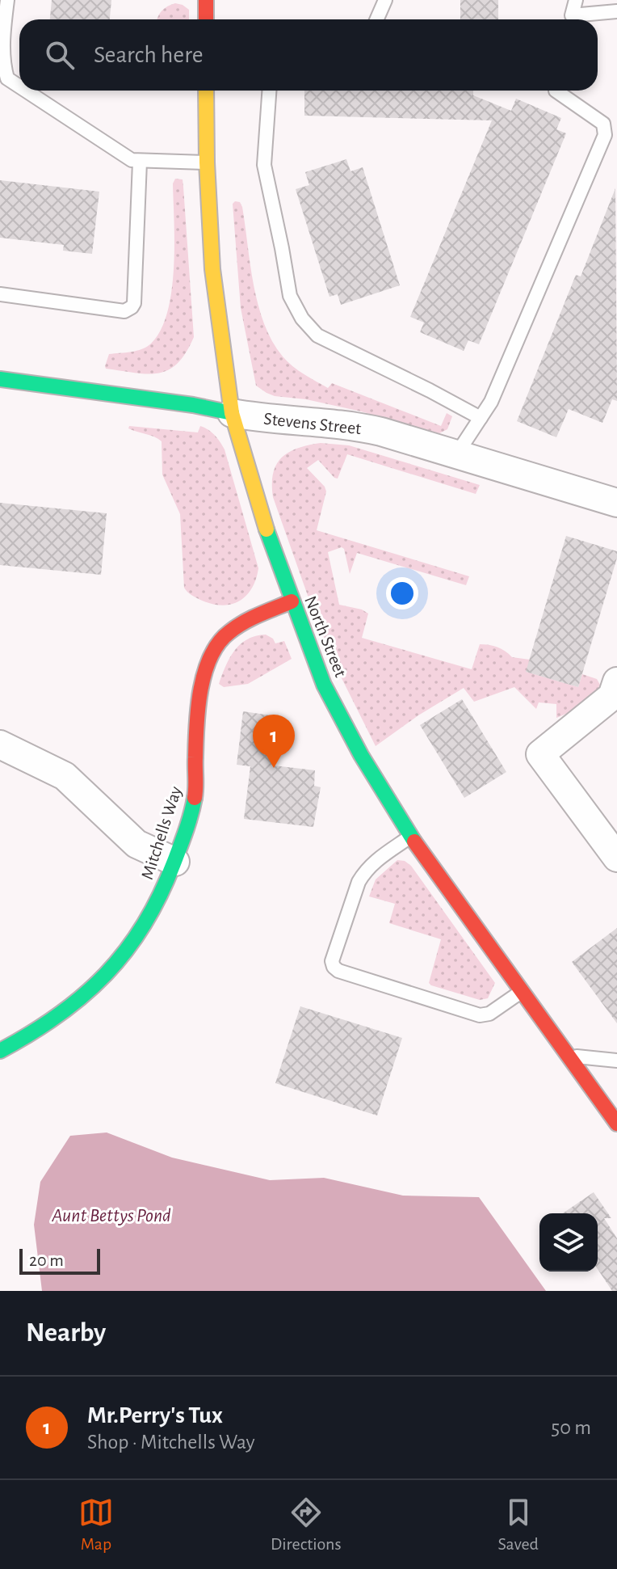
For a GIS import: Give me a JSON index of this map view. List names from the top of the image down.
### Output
{
  "streets": {
    "street": ["Stevens Street", "North Street", "Mitchells Way"]
  },
  "crossings": [
    ["Stevens Street", "North Street"],
    ["North Street", "Mitchells Way"]
  ],
  "water": ["Aunt Bettys Pond"],
  "scale_bar": "20 m",
  "page": {
    "search": "Search here",
    "pins": "1",
    "scale": "20 m",
    "heading": "Nearby",
    "list": [
      {
        "mark": "1",
        "name": "Mr.Perry's Tux",
        "note": "Shop · Mitchells Way",
        "value": "50 m"
      }
    ],
    "nav": ["Map", "Directions", "Saved"]
  }
}
